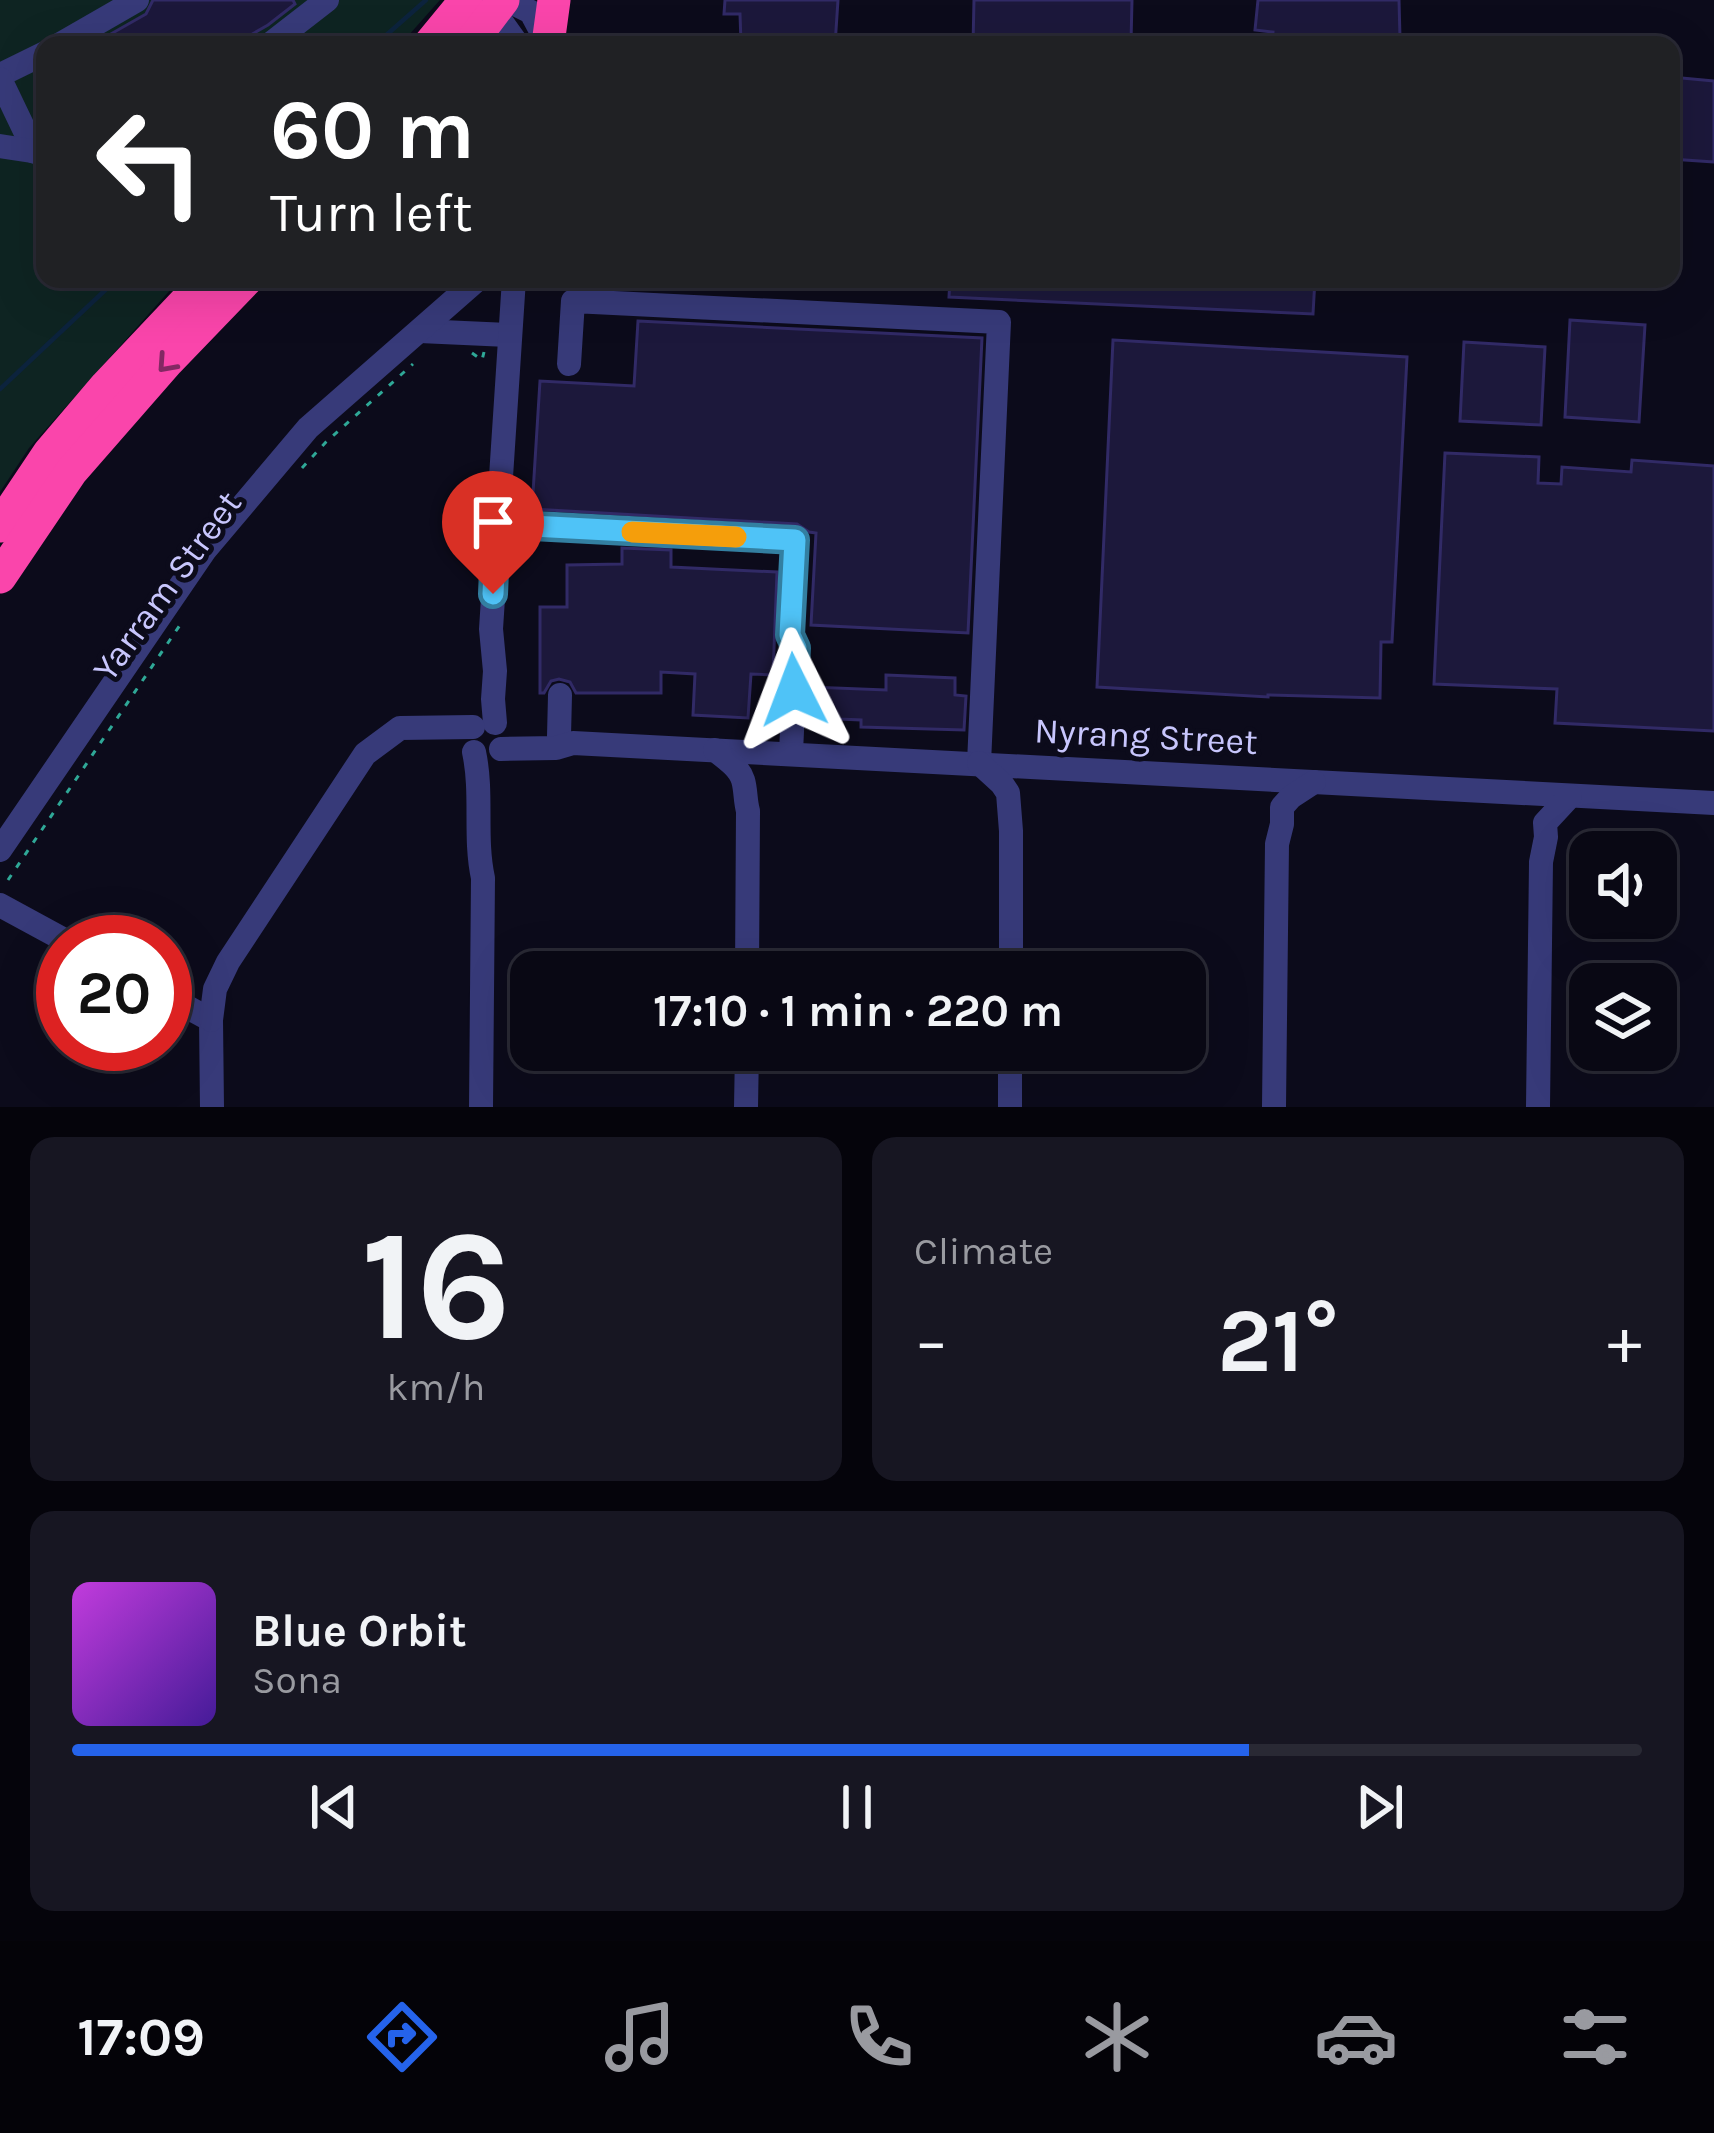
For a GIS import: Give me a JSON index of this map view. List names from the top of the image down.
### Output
{
  "streets": {
    "street": ["Yarram Street", "Nyrang Street"]
  },
  "page": {
    "turn": ["60 m", "Turn left"],
    "limit": "20",
    "trip": "17:10 · 1 min · 220 m",
    "tile": [
      ["16", "km/h"],
      "Climate"
    ],
    "heat": ["−", "21°", "+"],
    "song": ["Blue Orbit", "Sona"],
    "tabs": "17:09"
  }
}
